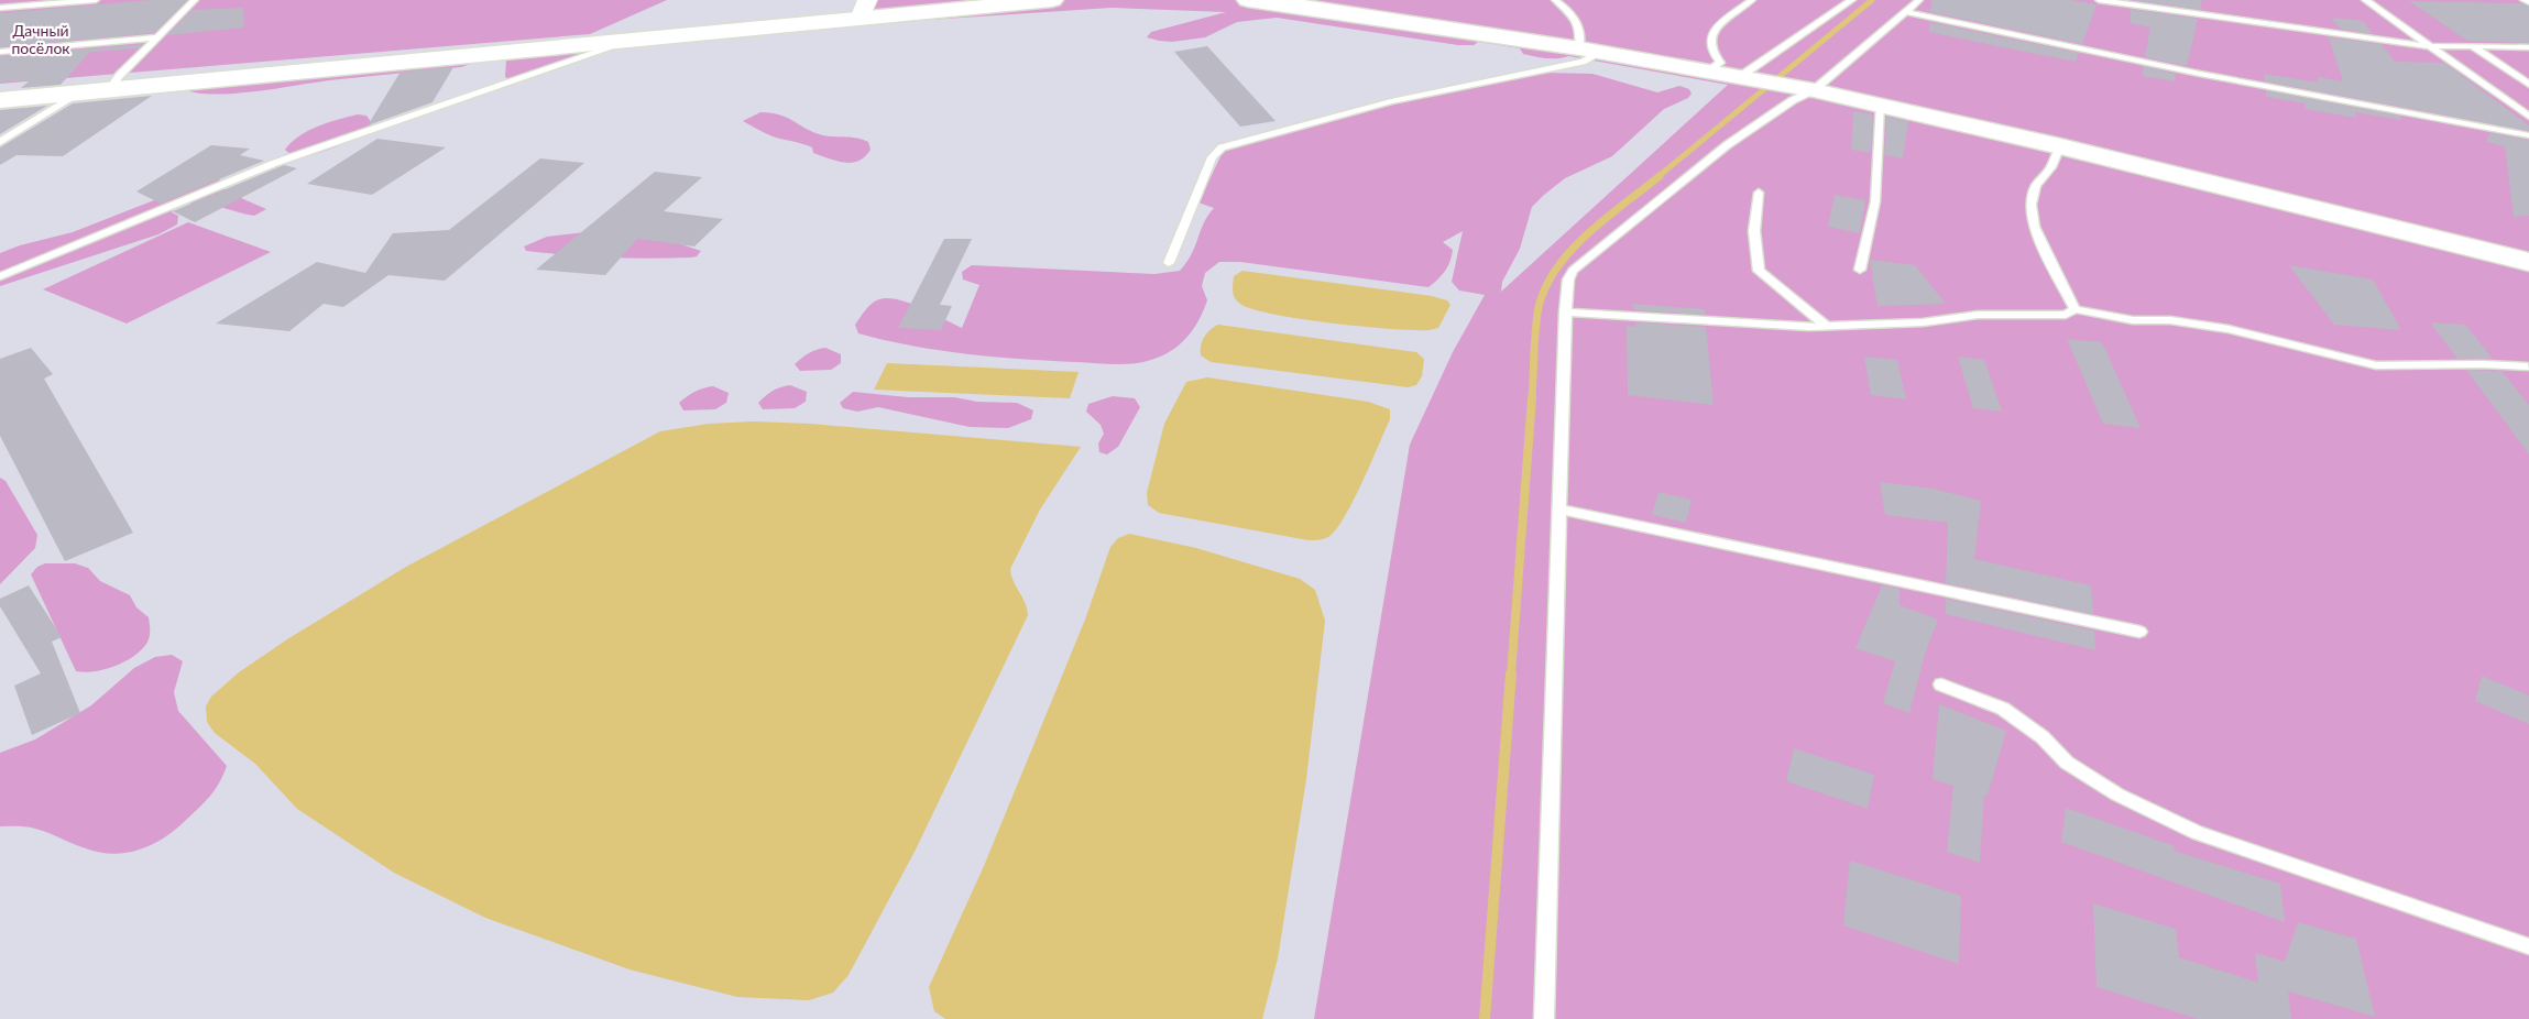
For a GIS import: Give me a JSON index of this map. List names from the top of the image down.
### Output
{
  "parks": ["Дачный посёлок"]
}
